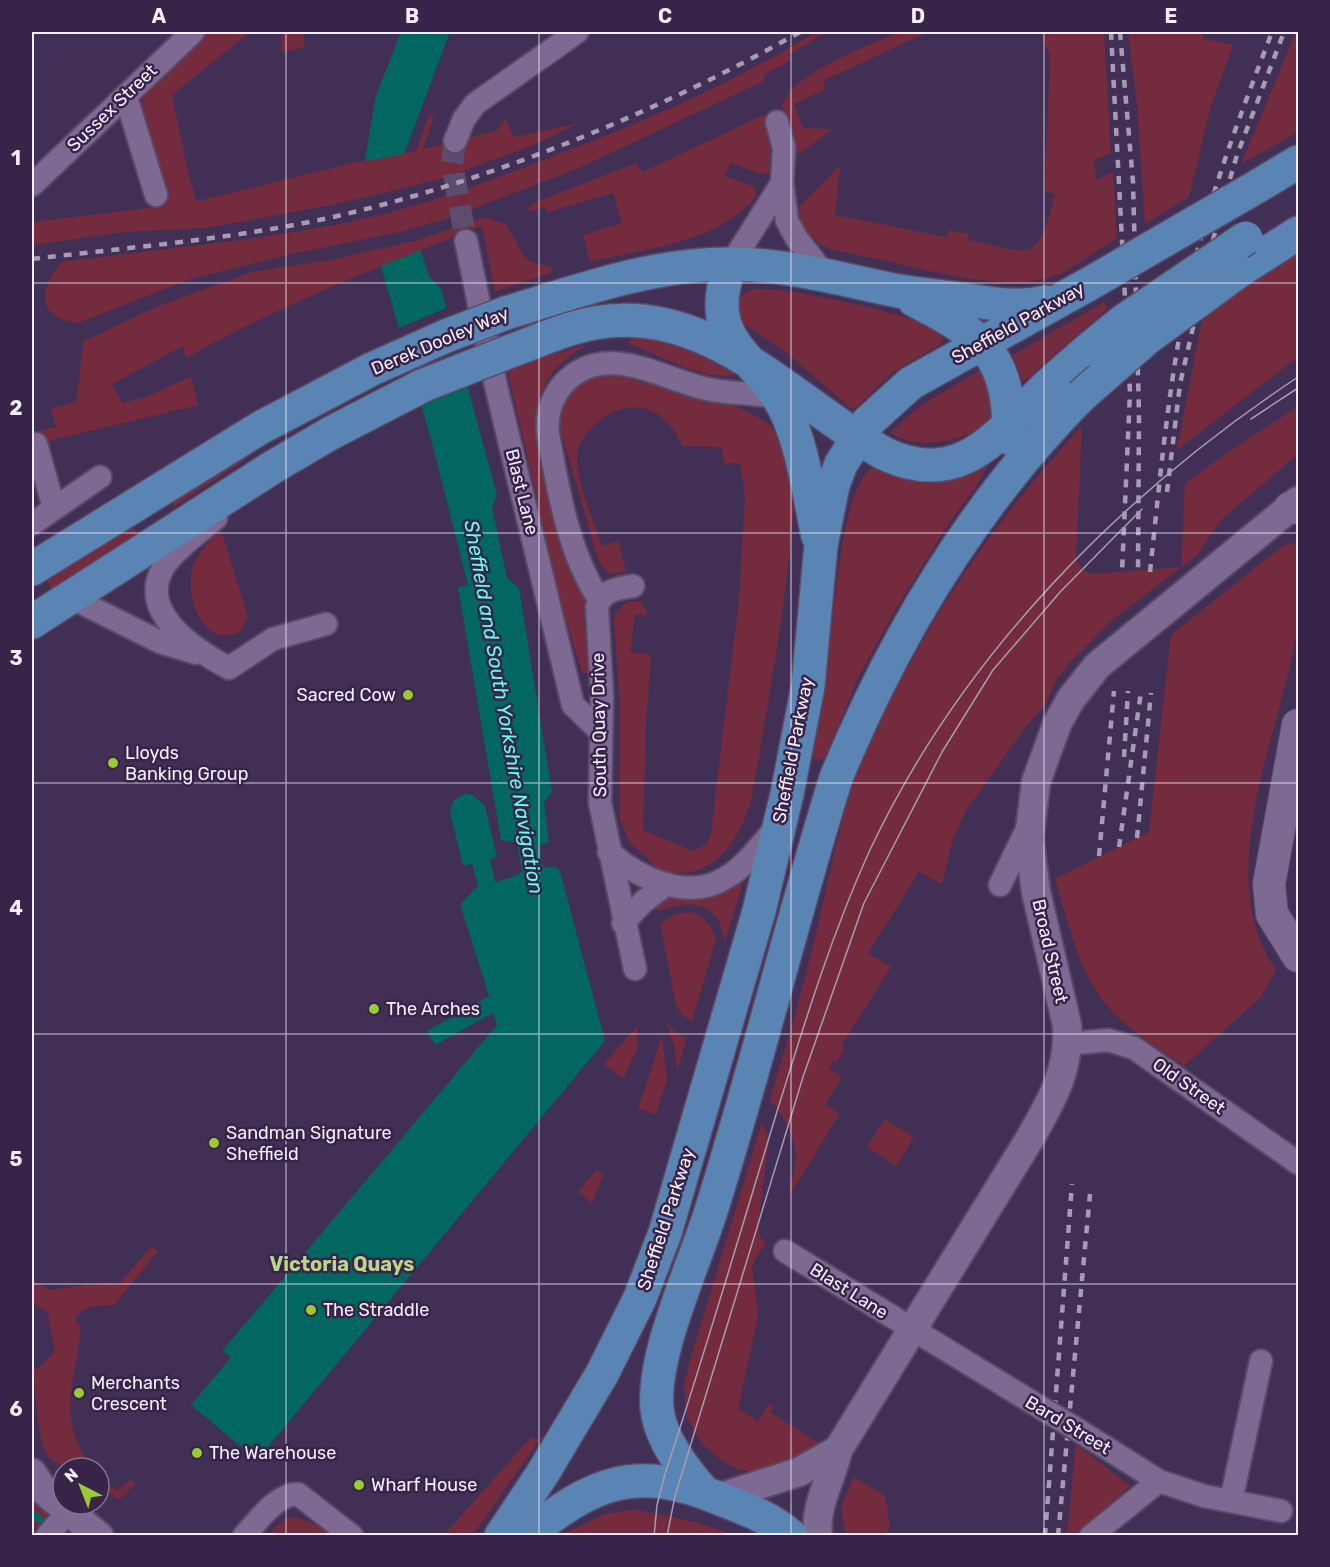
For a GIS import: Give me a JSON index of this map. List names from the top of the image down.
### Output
{
  "streets": {
    "highway": ["Sheffield Parkway", "Derek Dooley Way"],
    "street": [
      "Sussex Street",
      "Blast Lane",
      "South Quay Drive",
      "Broad Street",
      "Old Street",
      "Bard Street"
    ]
  },
  "crossings": [
    ["Blast Lane", "South Quay Drive"],
    ["Blast Lane", "Broad Street"],
    ["Blast Lane", "Bard Street"],
    ["Broad Street", "Old Street"],
    ["Broad Street", "Bard Street"]
  ],
  "districts": ["Victoria Quays"],
  "water": ["Sheffield and South Yorkshire Navigation"],
  "places": [
    "Sacred Cow",
    "Lloyds Banking Group",
    "The Arches",
    "Sandman Signature Sheffield",
    "The Straddle",
    "Merchants Crescent",
    "The Warehouse",
    "Wharf House"
  ],
  "north": "top left",
  "grid": {
    "columns": [
      "A",
      "B",
      "C",
      "D",
      "E"
    ],
    "rows": [
      "1",
      "2",
      "3",
      "4",
      "5",
      "6"
    ]
  }
}
